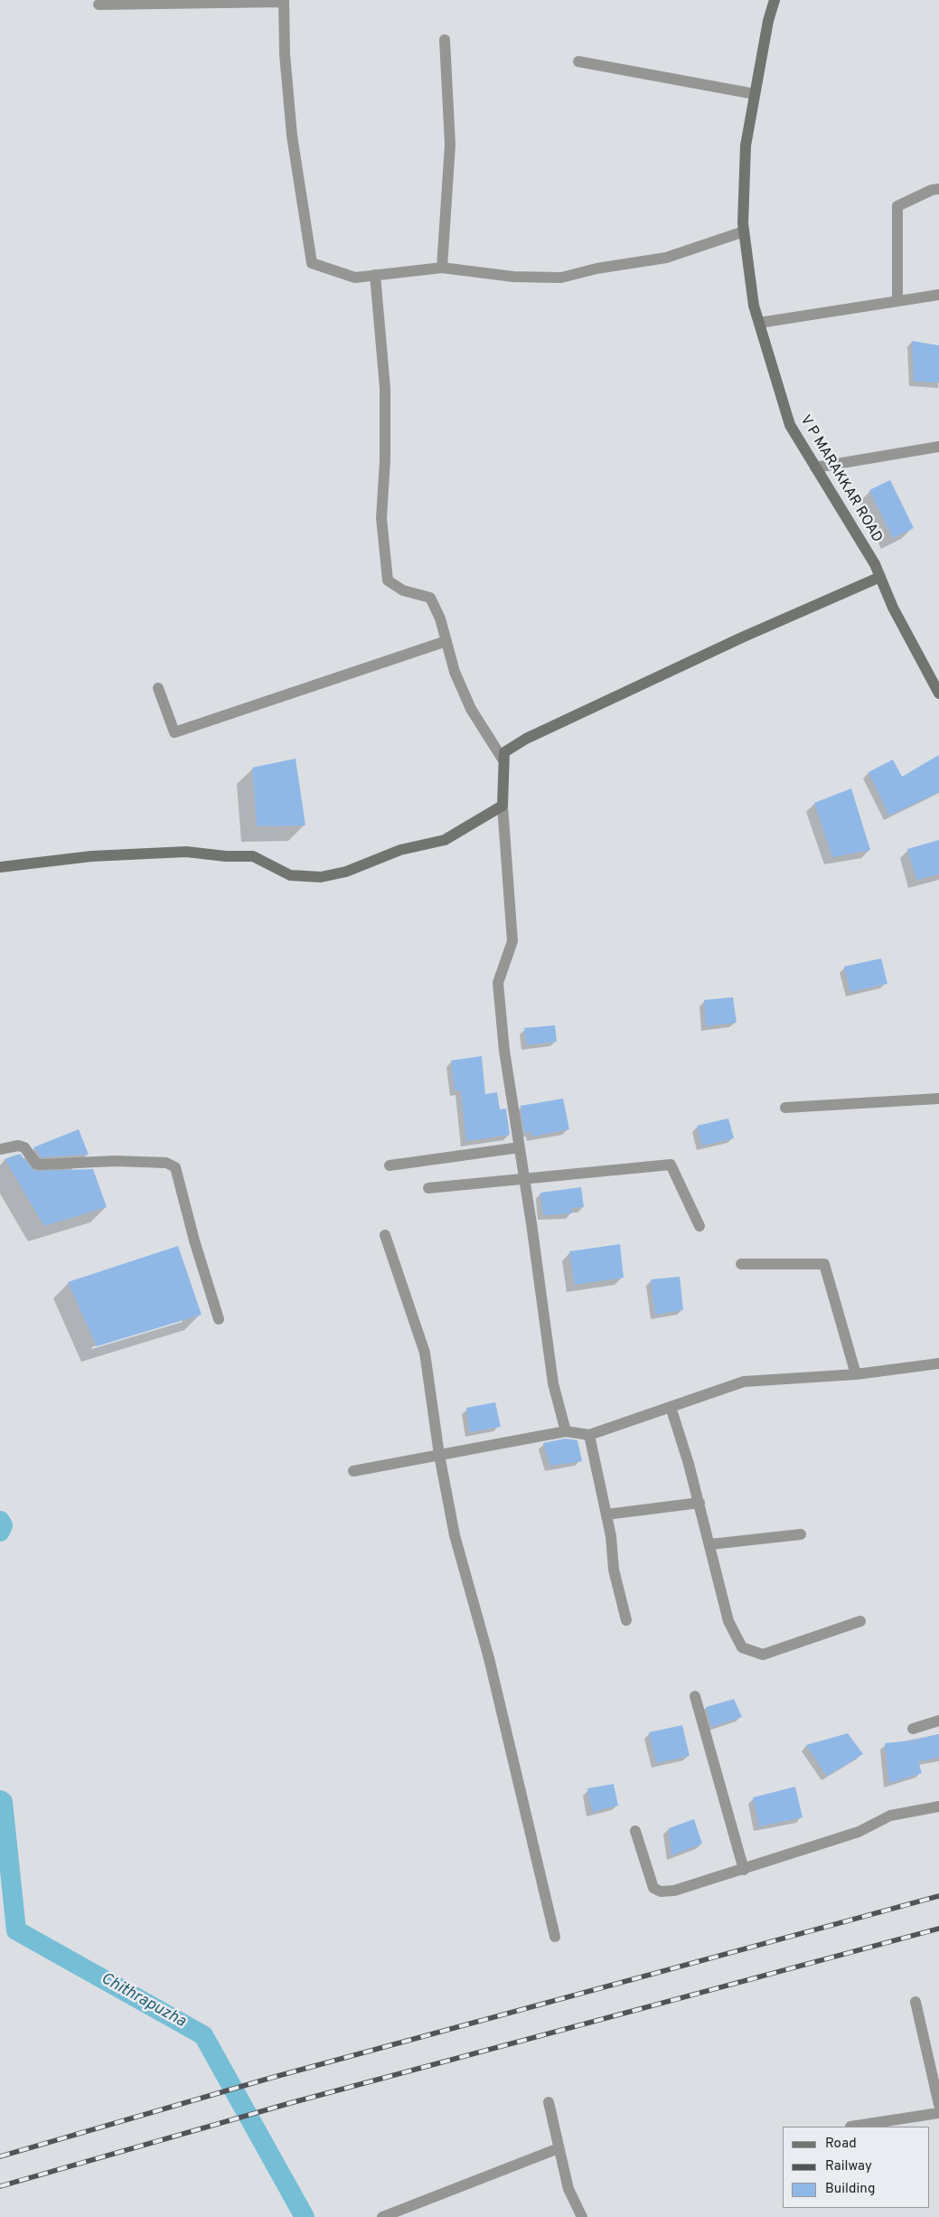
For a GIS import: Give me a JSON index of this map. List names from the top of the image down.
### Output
{
  "streets": {
    "street": ["V P MARAKKAR ROAD"]
  },
  "water": ["Chithrapuzha"],
  "legend": ["Road", "Railway", "Building"]
}
